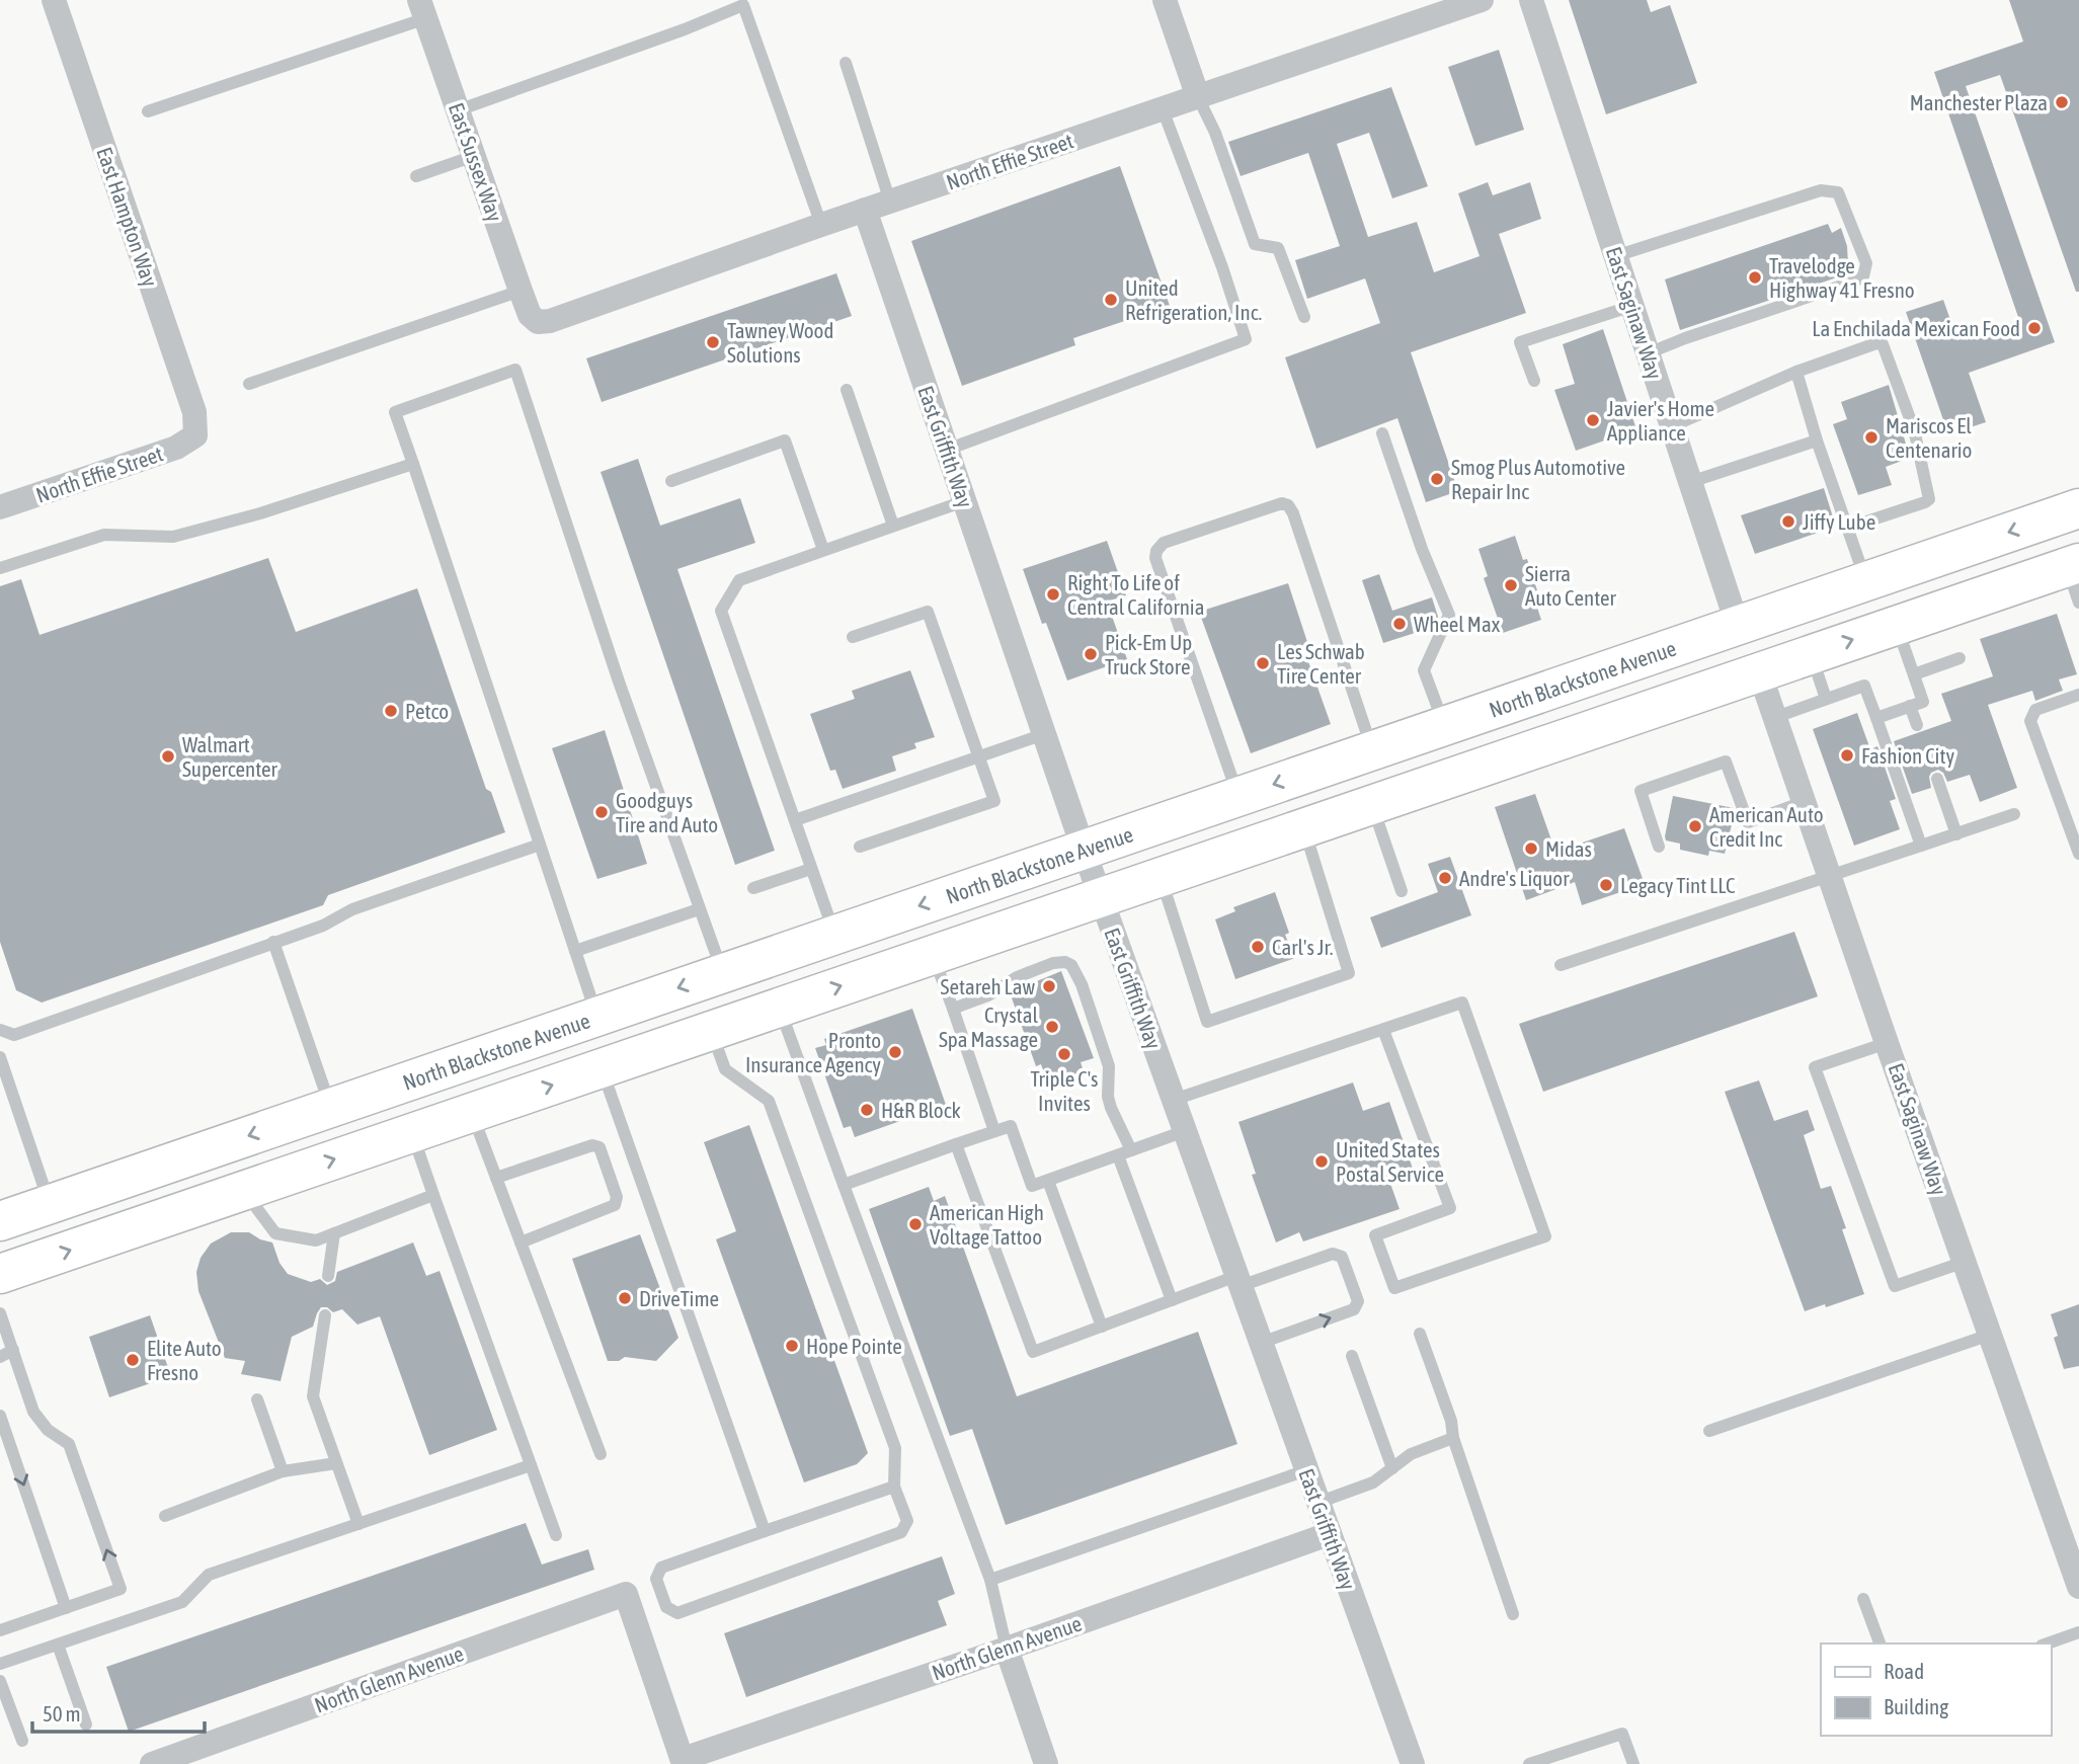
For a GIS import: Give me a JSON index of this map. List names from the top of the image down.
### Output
{
  "streets": {
    "main road": ["North Blackstone Avenue"],
    "street": [
      "North Effie Street",
      "East Sussex Way",
      "East Hampton Way",
      "East Saginaw Way",
      "East Griffith Way",
      "North Glenn Avenue"
    ]
  },
  "crossings": [
    ["North Effie Street", "East Sussex Way"],
    ["North Effie Street", "East Hampton Way"],
    ["North Effie Street", "East Griffith Way"],
    ["East Saginaw Way", "North Blackstone Avenue"],
    ["East Griffith Way", "North Blackstone Avenue"],
    ["East Griffith Way", "North Glenn Avenue"]
  ],
  "places": [
    "Manchester Plaza",
    "Travelodge Highway 41 Fresno",
    "United Refrigeration, Inc.",
    "La Enchilada Mexican Food",
    "Tawney Wood Solutions",
    "Javier's Home Appliance",
    "Mariscos El Centenario",
    "Smog Plus Automotive Repair Inc",
    "Jiffy Lube",
    "Sierra Auto Center",
    "Right To Life of Central California",
    "Wheel Max",
    "Pick-Em Up Truck Store",
    "Les Schwab Tire Center",
    "Petco",
    "Fashion City",
    "Walmart Supercenter",
    "Goodguys Tire and Auto",
    "American Auto Credit Inc",
    "Midas",
    "Andre's Liquor",
    "Legacy Tint LLC",
    "Carl's Jr.",
    "Setareh Law",
    "Crystal Spa Massage",
    "Pronto Insurance Agency",
    "Triple C's Invites",
    "H&R Block",
    "United States Postal Service",
    "American High Voltage Tattoo",
    "DriveTime",
    "Hope Pointe",
    "Elite Auto Fresno"
  ],
  "legend": ["Road", "Building"],
  "scale_bar": "50 m"
}
